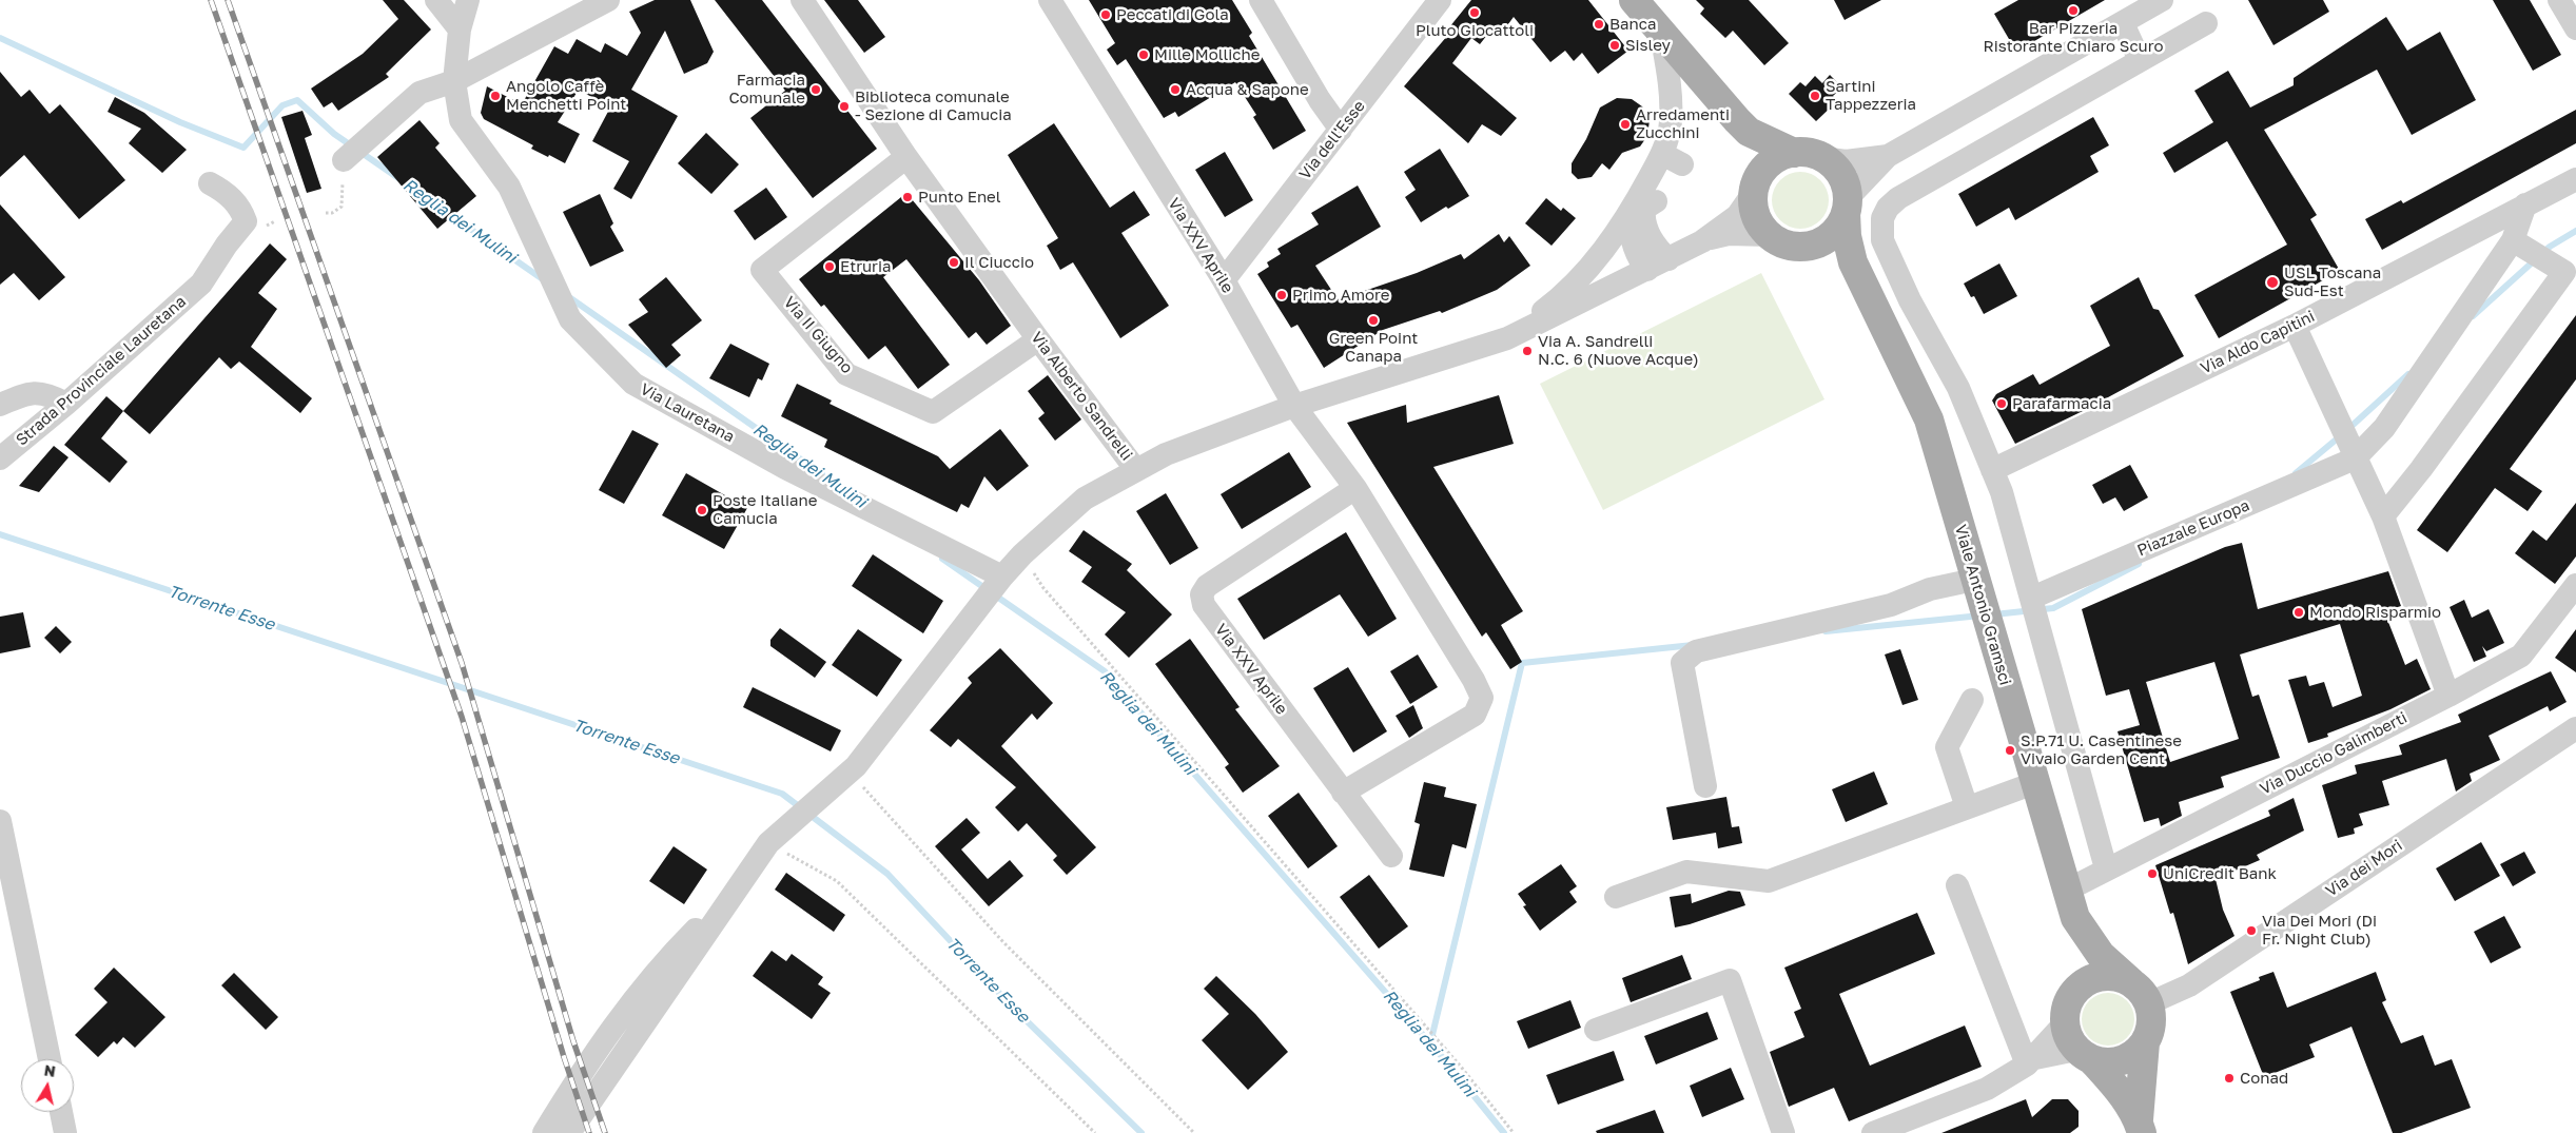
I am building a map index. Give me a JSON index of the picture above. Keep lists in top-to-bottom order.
{
  "streets": {
    "main road": ["Viale Antonio Gramsci"],
    "street": [
      "Via dell'Esse",
      "Via XXV Aprile",
      "Via II Giugno",
      "Via Aldo Capitini",
      "Strada Provinciale Lauretana",
      "Via Alberto Sandrelli",
      "Via Lauretana",
      "Piazzale Europa",
      "Via Duccio Galimberti",
      "Via dei Mori"
    ]
  },
  "crossings": [
    ["Via dell'Esse", "Via XXV Aprile"],
    ["Via XXV Aprile", "Via Alberto Sandrelli"],
    ["Via II Giugno", "Via Alberto Sandrelli"],
    ["Via Alberto Sandrelli", "Viale Antonio Gramsci"],
    ["Viale Antonio Gramsci", "Via Duccio Galimberti"],
    ["Viale Antonio Gramsci", "Via dei Mori"]
  ],
  "water": ["Reglia dei Mulini", "Torrente Esse"],
  "places": [
    "Bar Pizzeria Ristorante Chiaro Scuro",
    "Pluto Giocattoli",
    "Peccati di Gola",
    "Banca",
    "Sisley",
    "Mille Molliche",
    "Farmacia Comunale",
    "Acqua & Sapone",
    "Angolo Caffè Menchetti Point",
    "Sartini Tappezzeria",
    "Biblioteca comunale - Sezione di Camucia",
    "Arredamenti Zucchini",
    "Punto Enel",
    "Il Ciuccio",
    "Etruria",
    "USL Toscana Sud-Est",
    "Primo Amore",
    "Green Point Canapa",
    "Via A. Sandrelli N.C. 6 (Nuove Acque)",
    "Parafarmacia",
    "Poste Italiane Camucia",
    "Mondo Risparmio",
    "S.P.71 U. Casentinese Vivaio Garden Cent",
    "UniCredit Bank",
    "Via Dei Mori (Di Fr. Night Club)",
    "Conad"
  ],
  "north": "top"
}
